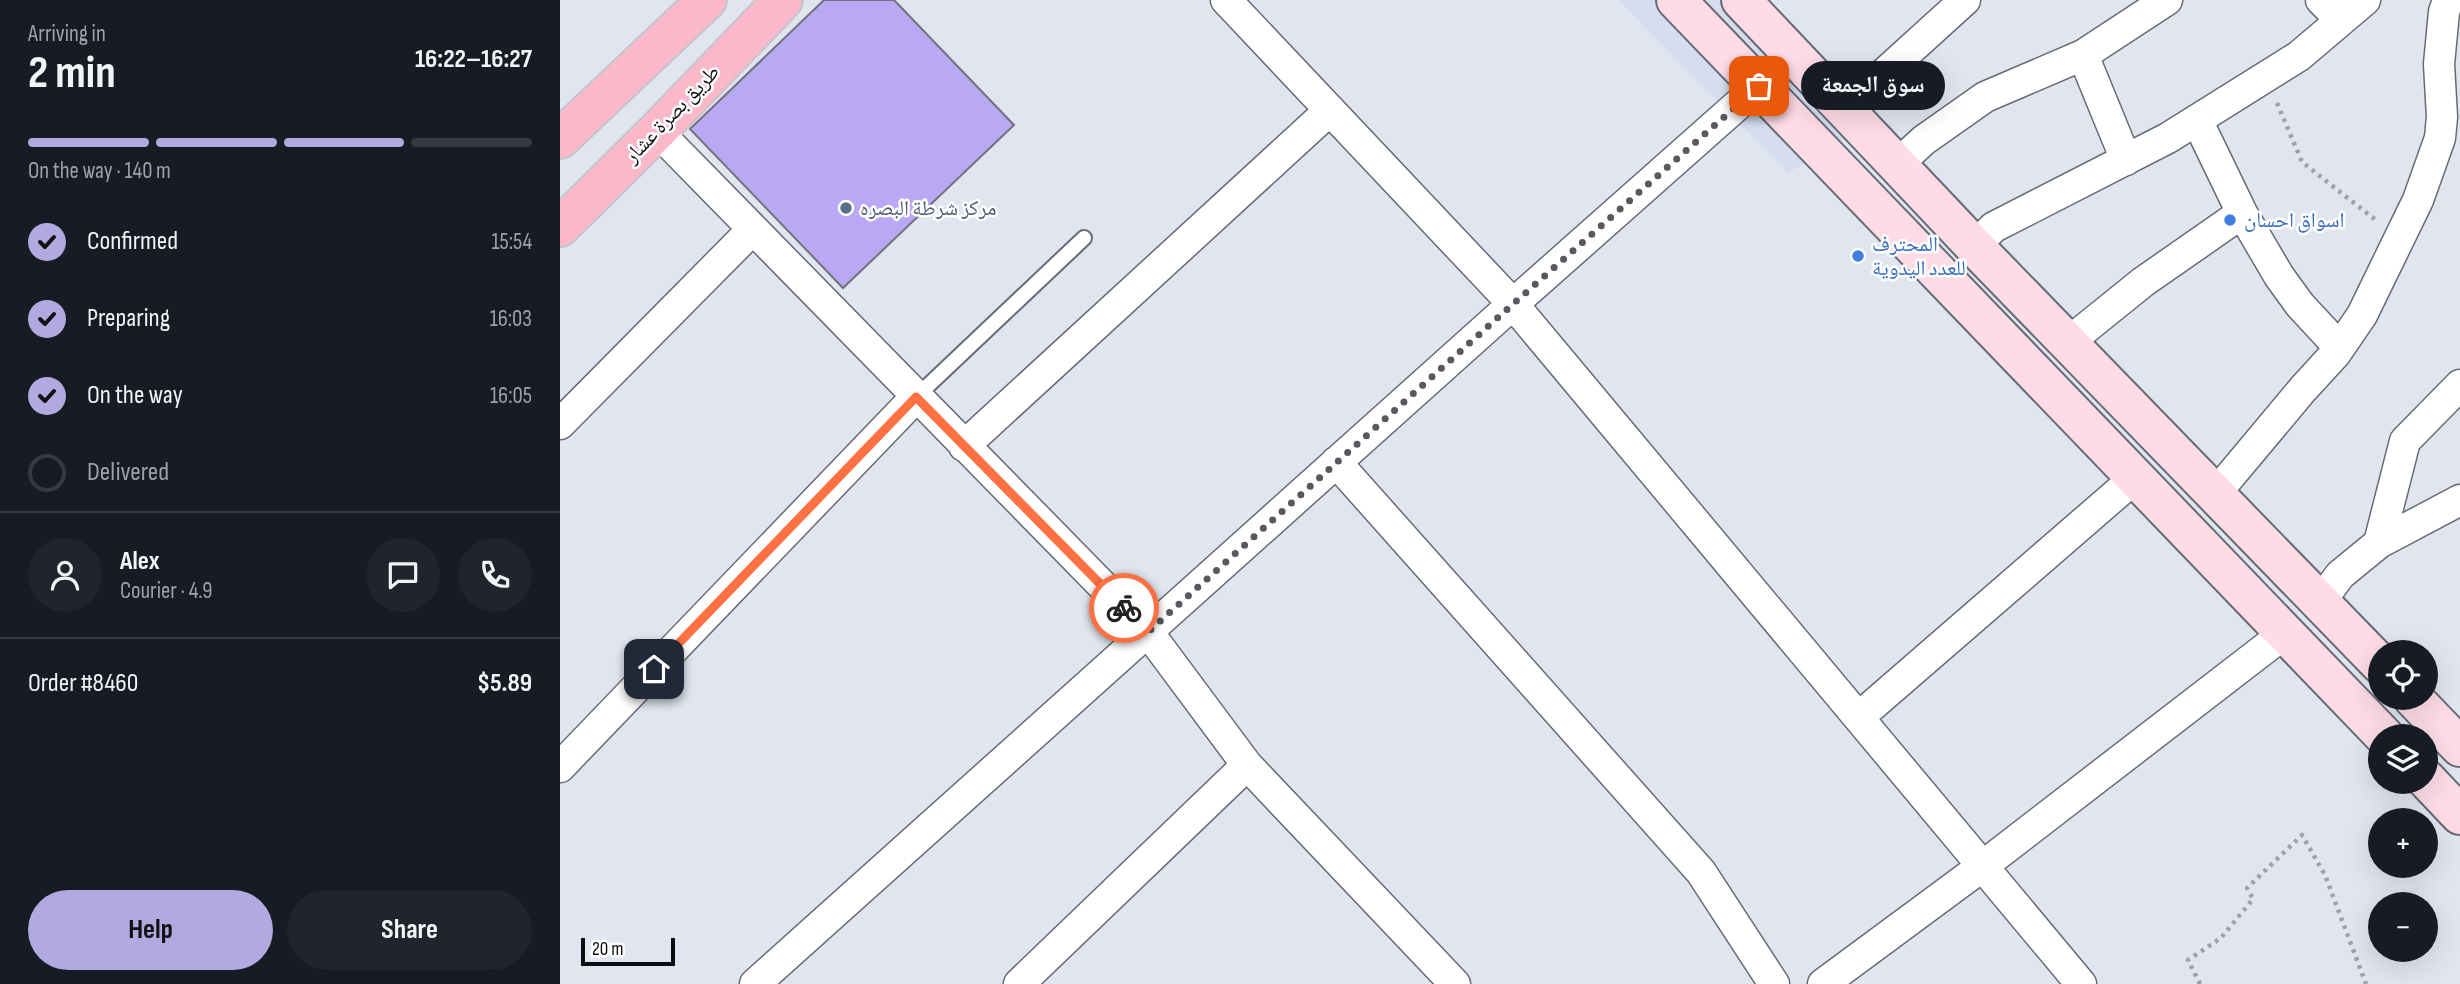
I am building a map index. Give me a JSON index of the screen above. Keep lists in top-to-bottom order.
{
  "streets": {
    "main road": ["طريق بصرة عشار"]
  },
  "places": [
    "سوق الجمعة",
    "مركز شرطة البصره",
    "اسواق احسان",
    "المحترف للعدد اليدوية"
  ],
  "scale_bar": "20 m",
  "page": {
    "heading": ["2 min", "Arriving in", "16:22–16:27"],
    "panel": [
      "Alex",
      "Courier · 4.9",
      "Order #8460",
      "$5.89"
    ],
    "bubble": "سوق الجمعة",
    "bar": "On the way · 140 m",
    "list": [
      ["Confirmed", "15:54"],
      ["Preparing", "16:03"],
      ["On the way", "16:05"],
      "Delivered"
    ],
    "map_buttons": ["+", "−"],
    "buttons": ["Help", "Share"],
    "scale": "20 m"
  }
}
